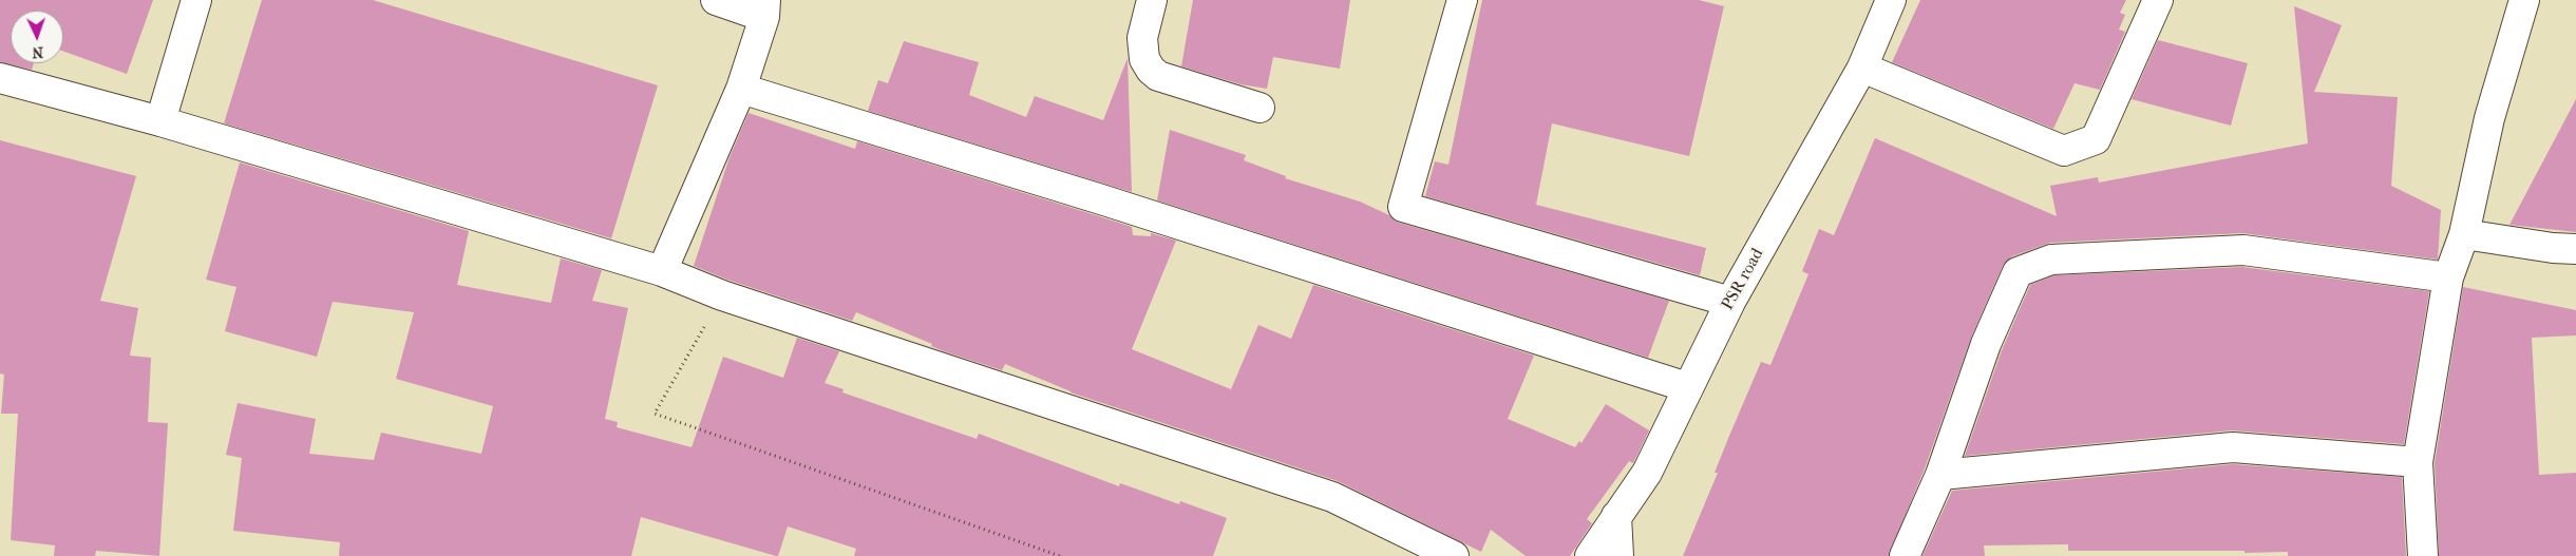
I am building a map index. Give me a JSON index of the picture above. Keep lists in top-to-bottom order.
{
  "streets": {
    "street": ["PSR road"]
  },
  "north": "bottom"
}
